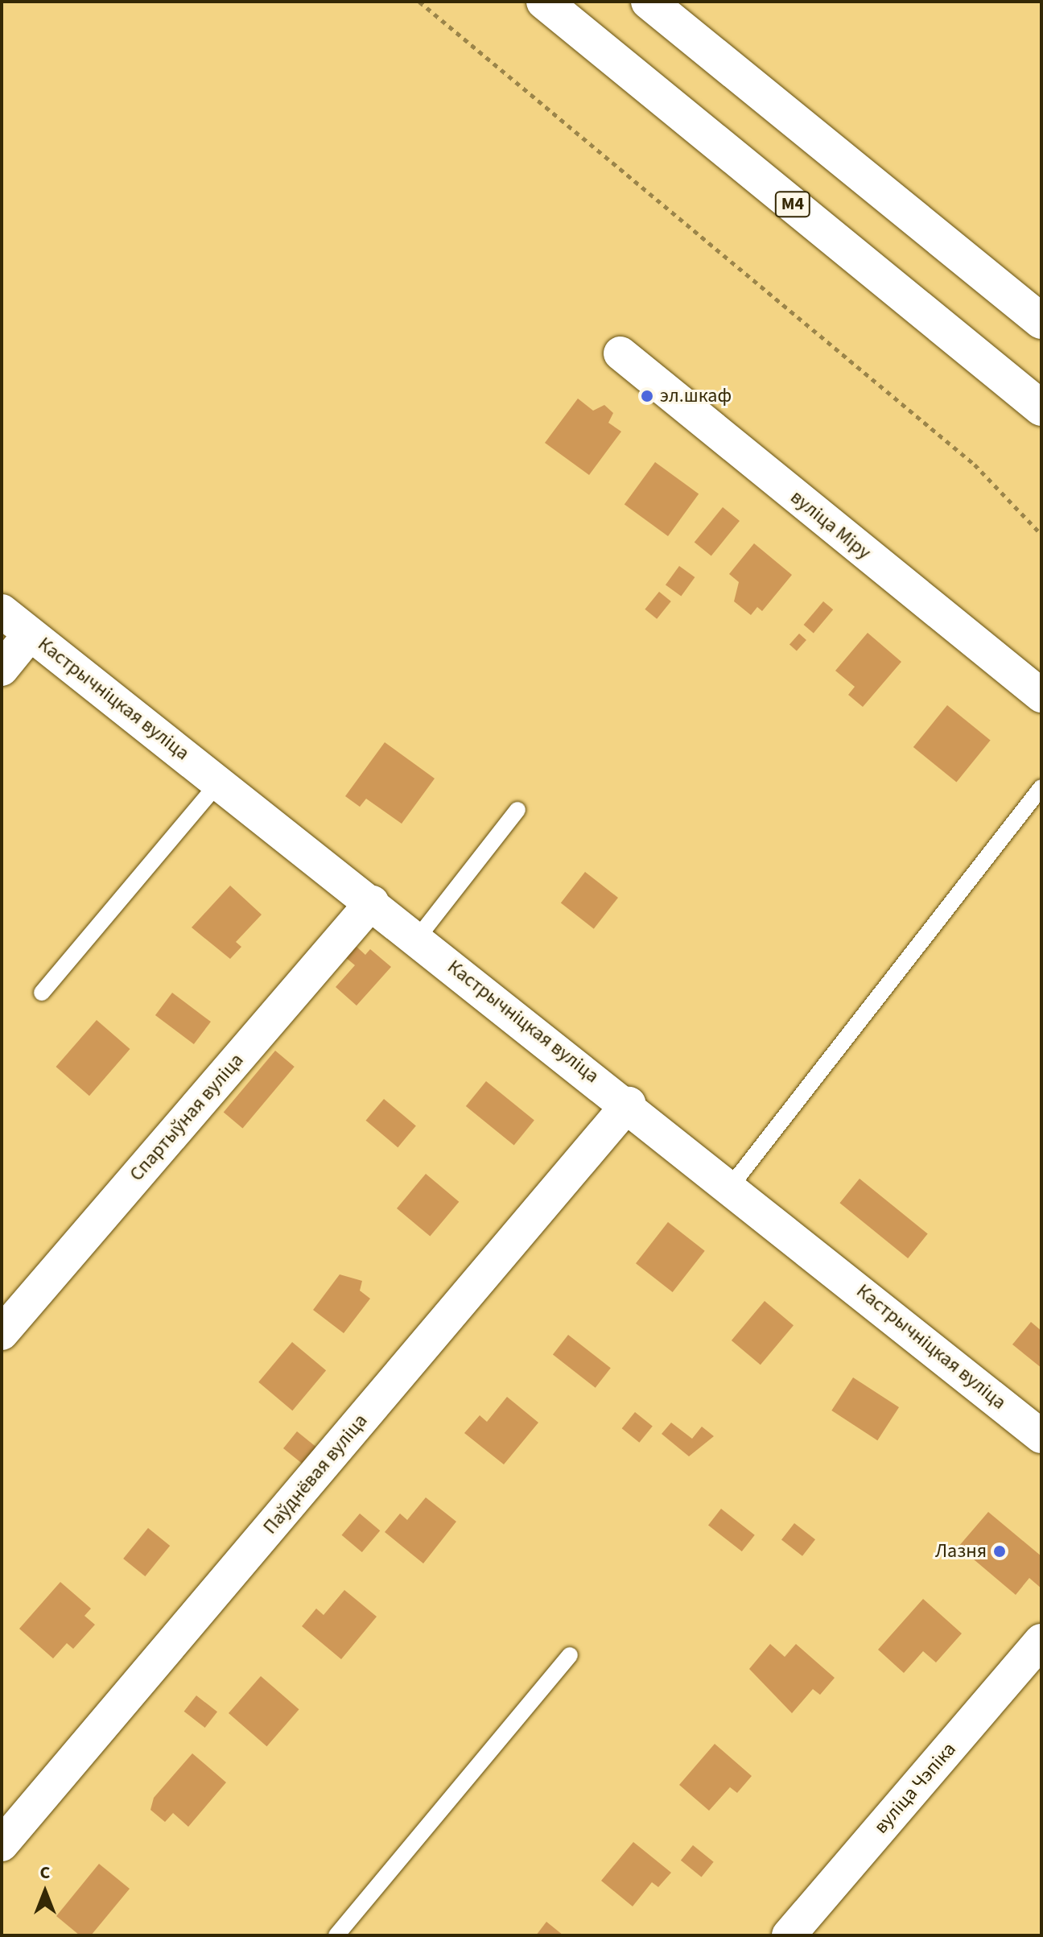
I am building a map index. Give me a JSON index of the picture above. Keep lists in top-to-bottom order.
{
  "streets": {
    "highway": ["М4"],
    "street": [
      "вуліца Міру",
      "Кастрычніцкая вуліца",
      "Спартыўная вуліца",
      "Паўднёвая вуліца",
      "вуліца Чэпіка"
    ]
  },
  "crossings": [
    ["Кастрычніцкая вуліца", "Спартыўная вуліца"],
    ["Кастрычніцкая вуліца", "Паўднёвая вуліца"]
  ],
  "places": ["эл.шкаф", "Лазня"],
  "north": "top"
}
